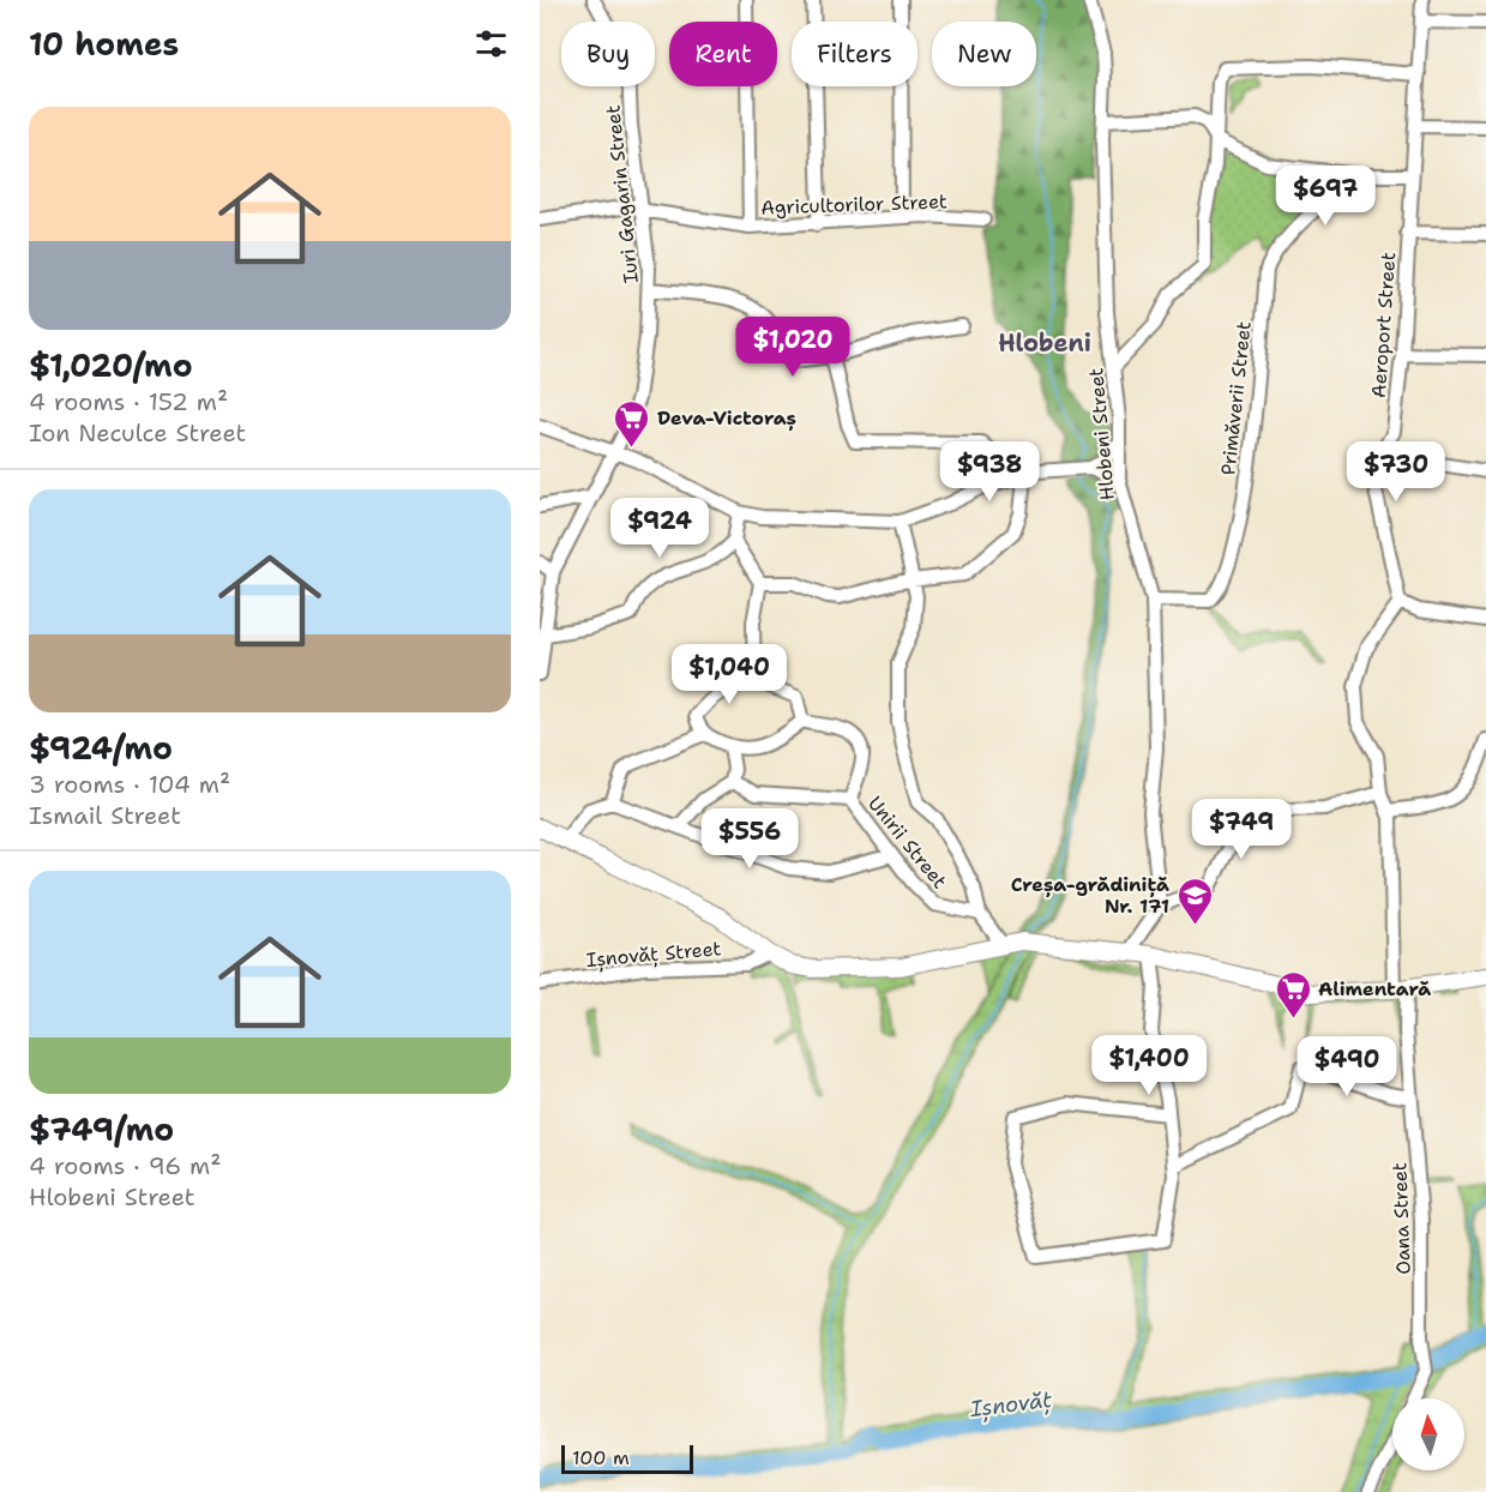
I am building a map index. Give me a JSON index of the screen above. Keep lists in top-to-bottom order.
{
  "streets": {
    "street": [
      "Iuri Gagarin Street",
      "Agricultorilor Street",
      "Aeroport Street",
      "Primăverii Street",
      "Hlobeni Street",
      "Unirii Street",
      "Ișnovăț Street",
      "Oana Street"
    ]
  },
  "crossings": [
    ["Iuri Gagarin Street", "Agricultorilor Street"],
    ["Primăverii Street", "Hlobeni Street"]
  ],
  "districts": ["Hlobeni"],
  "water": ["Ișnovăț"],
  "places": {
    "supermarket": ["Deva-Victoraș", "Alimentară"],
    "school or university": ["Creșa-grădiniță Nr. 171"]
  },
  "scale_bar": "100 m",
  "north": "top",
  "page": {
    "heading": "10 homes",
    "chip": [
      "Buy",
      "Rent",
      "Filters",
      "New"
    ],
    "list": [
      {
        "name": "$1,020/mo",
        "note": "4 rooms · 152 m² · Ion Neculce Street"
      },
      {
        "name": "$924/mo",
        "note": "3 rooms · 104 m² · Ismail Street"
      },
      {
        "name": "$749/mo",
        "note": "4 rooms · 96 m² · Hlobeni Street"
      }
    ],
    "price": [
      "$697",
      "$1,020",
      "$938",
      "$730",
      "$924",
      "$1,040",
      "$749",
      "$556",
      "$1,400",
      "$490"
    ],
    "scale": "100 m"
  }
}
